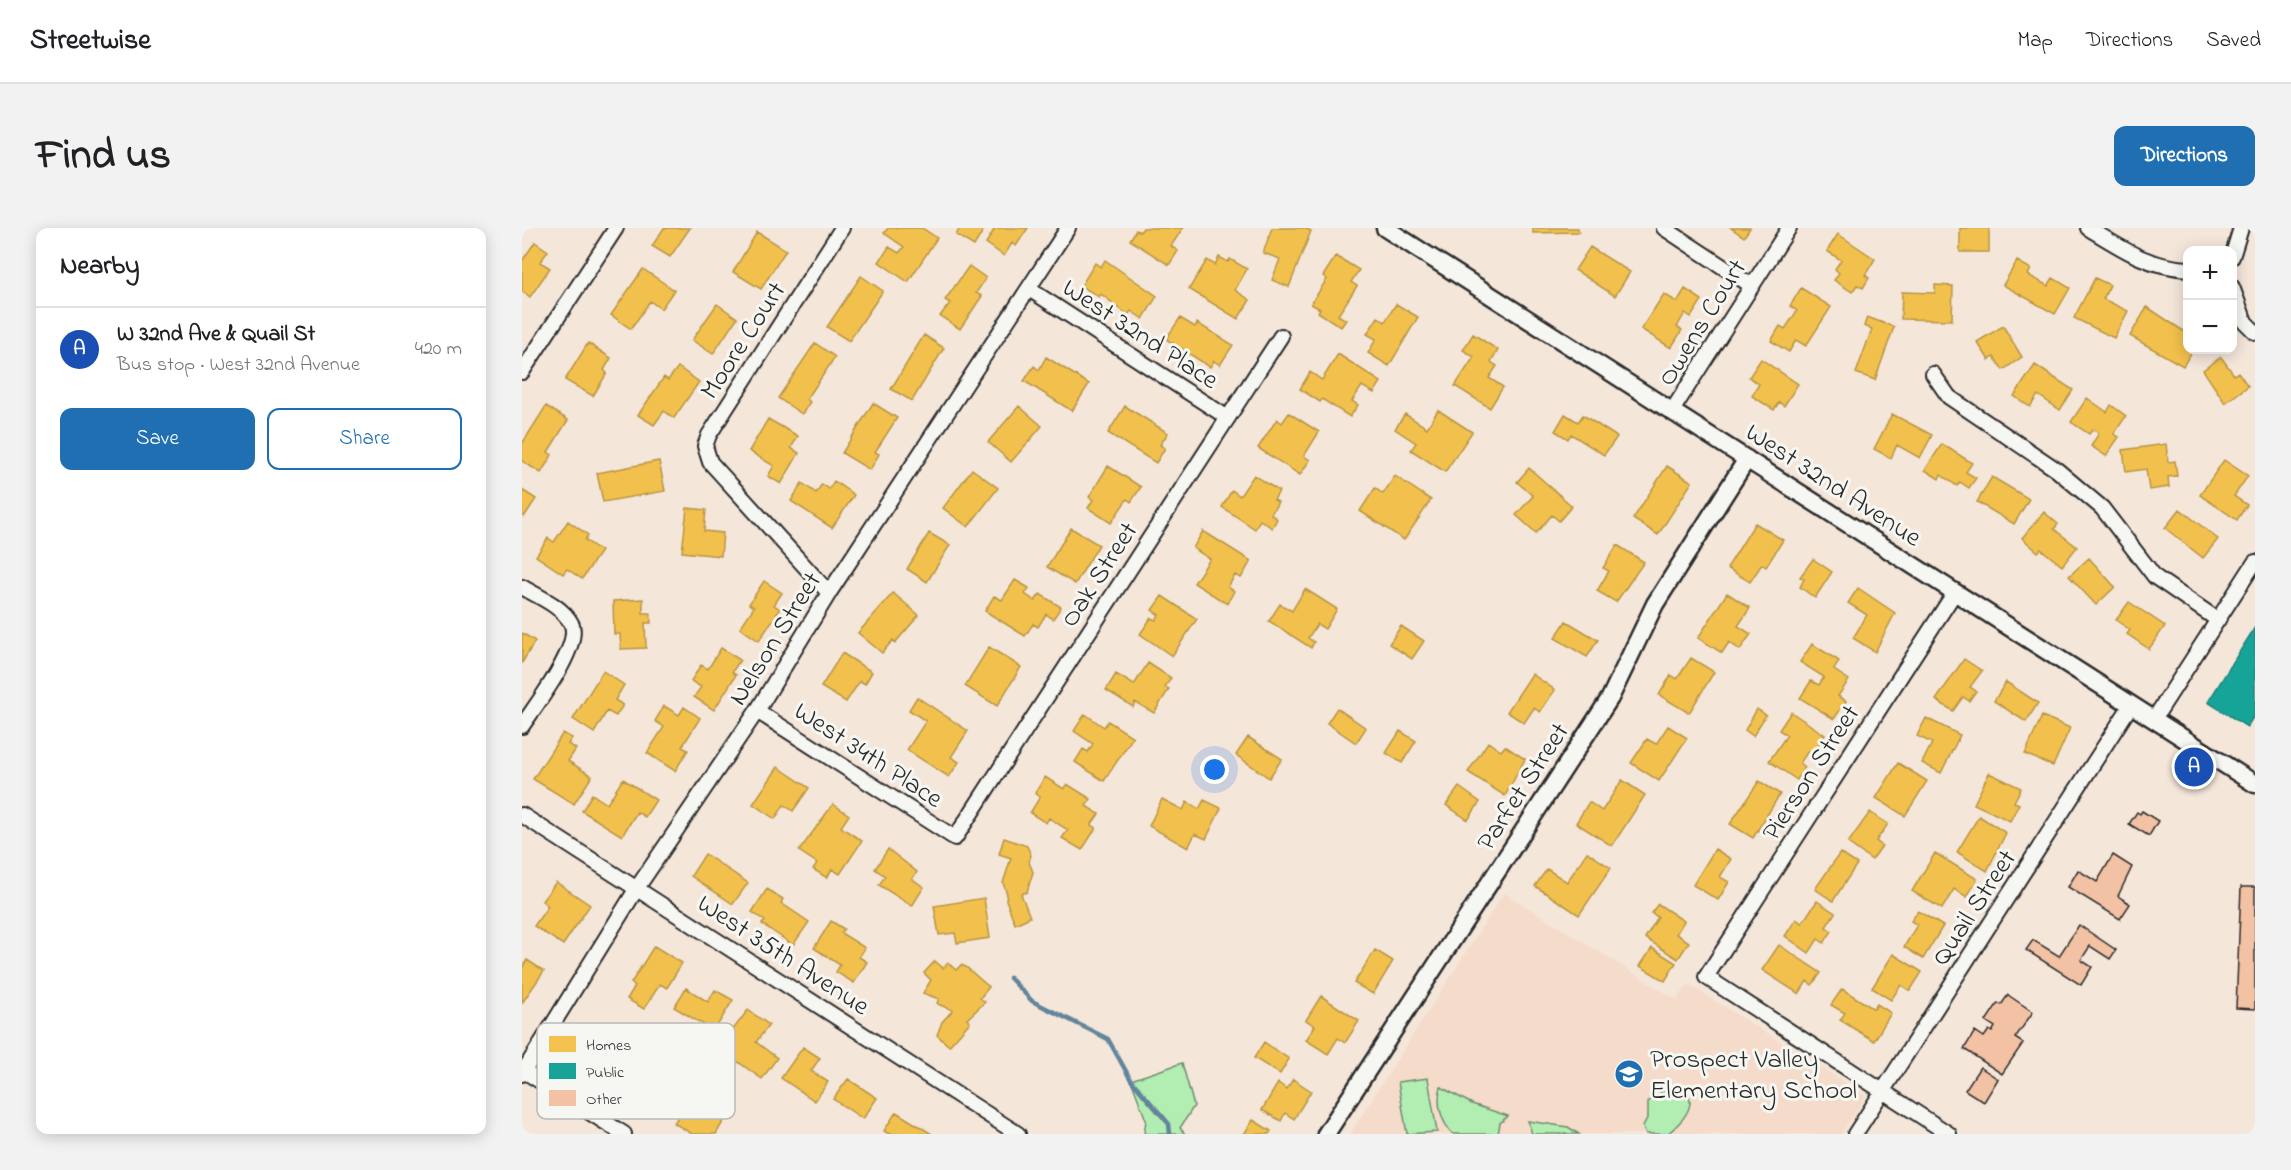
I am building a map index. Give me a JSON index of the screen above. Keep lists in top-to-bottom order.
{
  "streets": {
    "street": [
      "Owens Court",
      "West 32nd Place",
      "Moore Court",
      "West 32nd Avenue",
      "Oak Street",
      "Nelson Street",
      "West 34th Place",
      "Pierson Street",
      "Parfet Street",
      "Quail Street",
      "West 35th Avenue"
    ]
  },
  "crossings": [
    ["Owens Court", "West 32nd Avenue"],
    ["West 32nd Place", "Oak Street"],
    ["West 32nd Place", "Nelson Street"],
    ["Moore Court", "Nelson Street"],
    ["West 32nd Avenue", "Pierson Street"],
    ["West 32nd Avenue", "Parfet Street"],
    ["West 32nd Avenue", "Quail Street"],
    ["Oak Street", "West 34th Place"],
    ["Nelson Street", "West 34th Place"],
    ["Nelson Street", "West 35th Avenue"],
    ["Pierson Street", "Quail Street"]
  ],
  "places": {
    "school or university": ["Prospect Valley Elementary School"]
  },
  "legend": ["Homes", "Public", "Other"],
  "page": {
    "header": "Streetwise",
    "nav": ["Map", "Directions", "Saved"],
    "title": "Find us",
    "buttons": [
      "Directions",
      ["Save", "Share"]
    ],
    "heading": "Nearby",
    "map_buttons": ["+", "−"],
    "list": [
      {
        "mark": "A",
        "name": "W 32nd Ave & Quail St",
        "note": "Bus stop · West 32nd Avenue",
        "value": "420 m"
      }
    ],
    "pins": "A"
  }
}
